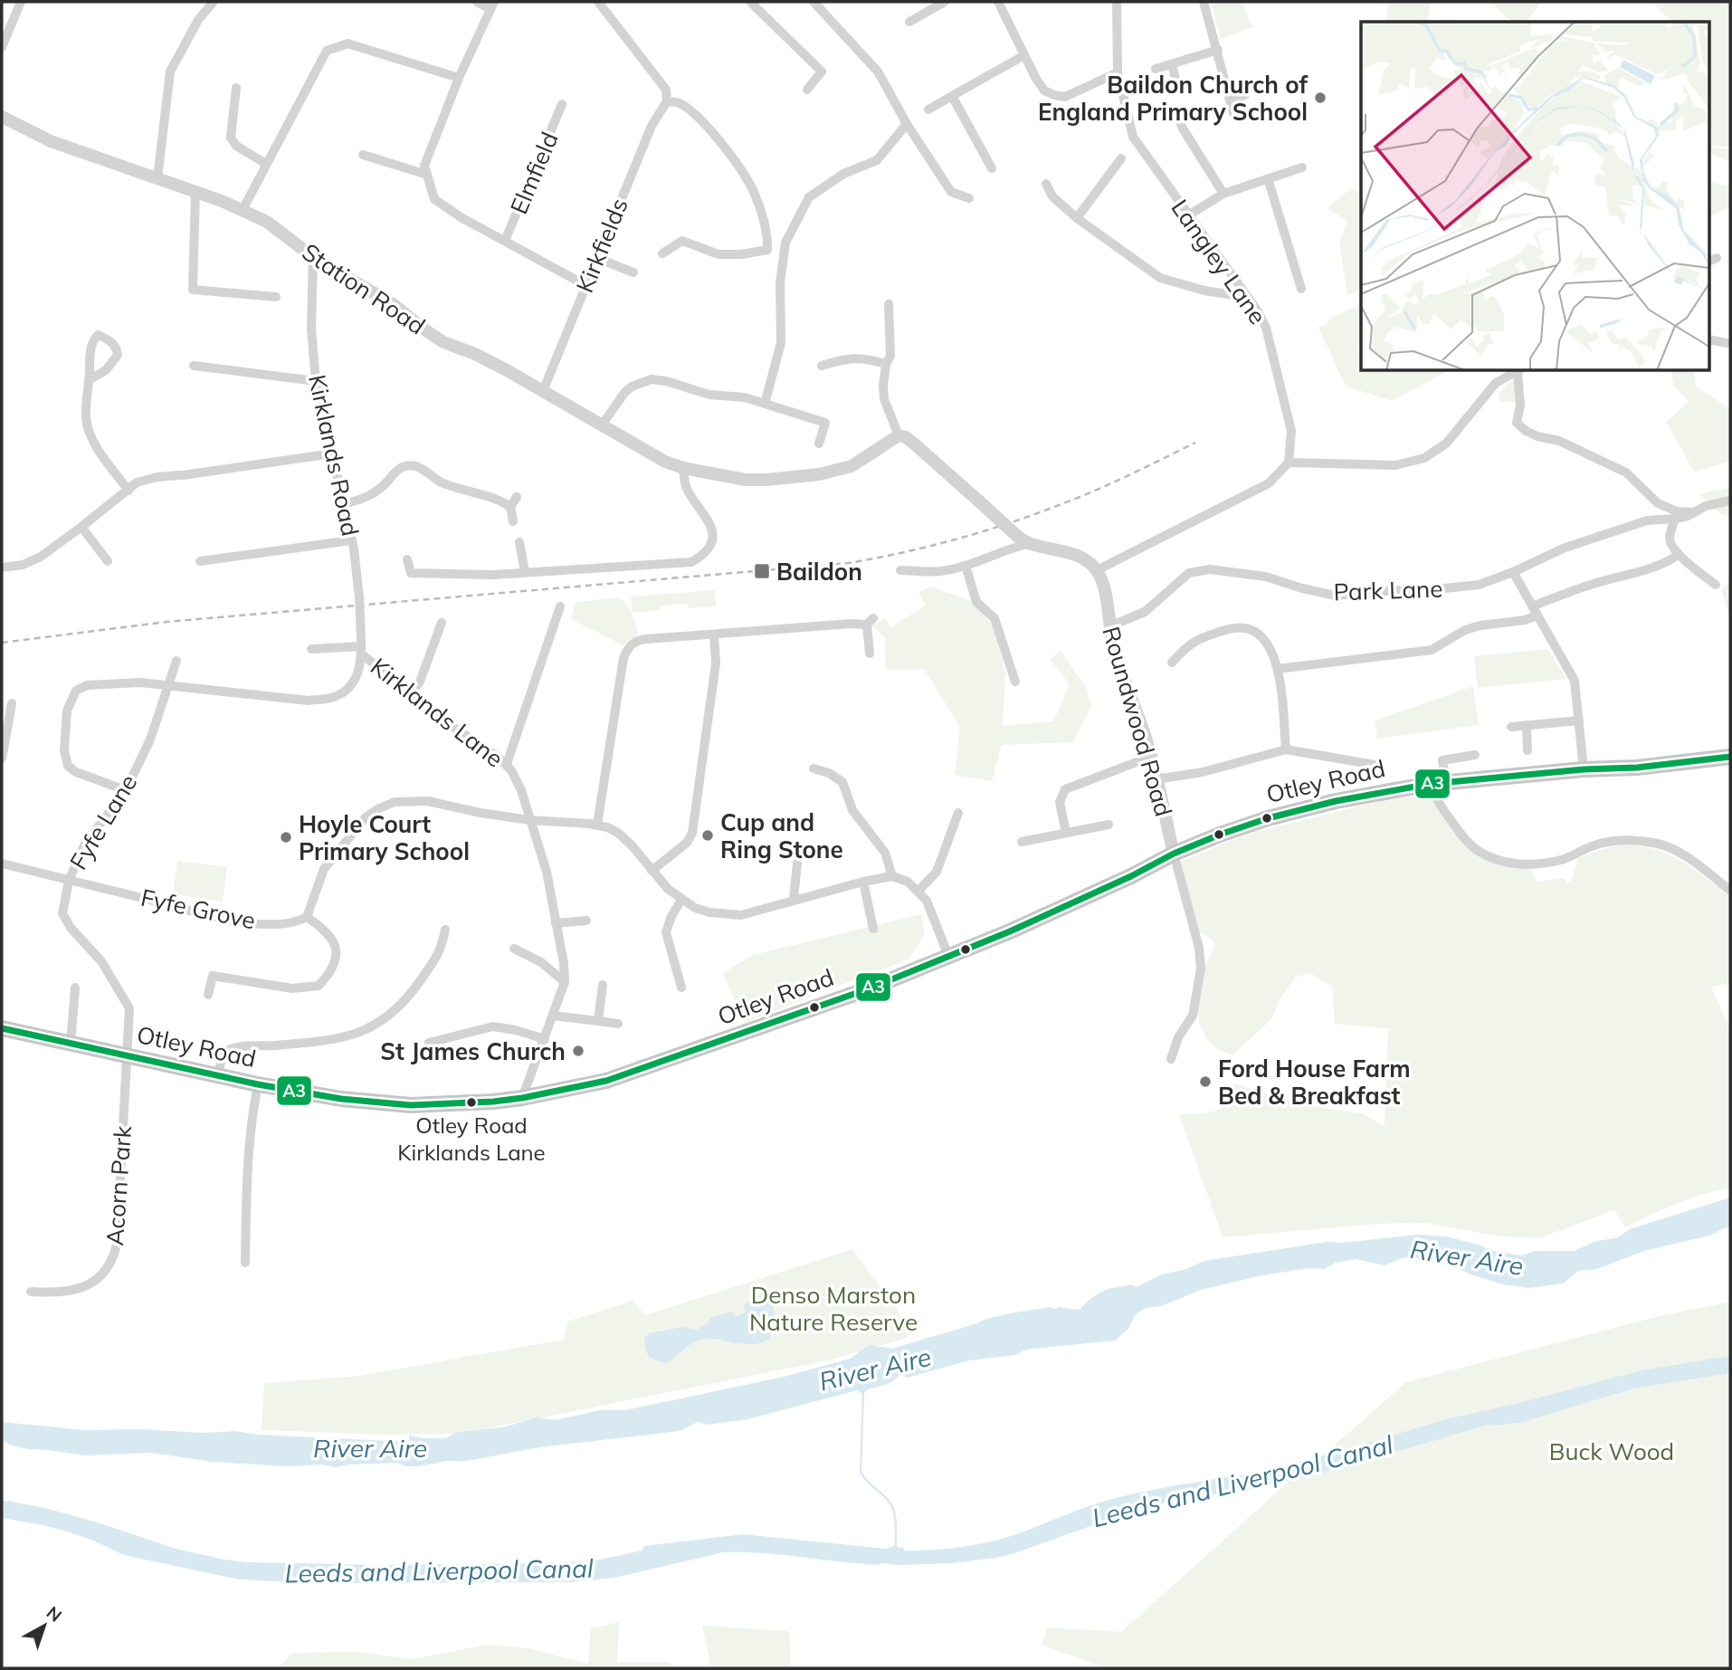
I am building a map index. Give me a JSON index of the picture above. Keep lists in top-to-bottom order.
{
  "streets": {
    "main road": ["Otley Road"],
    "street": [
      "Elmfield",
      "Kirkfields",
      "Langley Lane",
      "Station Road",
      "Kirklands Road",
      "Park Lane",
      "Kirklands Lane",
      "Roundwood Road",
      "Fyfe Lane",
      "Fyfe Grove",
      "Acorn Park"
    ]
  },
  "crossings": [
    ["Kirkfields", "Station Road"],
    ["Station Road", "Kirklands Road"],
    ["Kirklands Road", "Kirklands Lane"],
    ["Park Lane", "Roundwood Road"],
    ["Kirklands Lane", "Otley Road"],
    ["Roundwood Road", "Otley Road"],
    ["Otley Road", "Fyfe Lane"],
    ["Otley Road", "Acorn Park"],
    ["Fyfe Lane", "Fyfe Grove"],
    ["Fyfe Lane", "Acorn Park"]
  ],
  "water": ["River Aire", "Leeds and Liverpool Canal"],
  "parks": ["Denso Marston Nature Reserve", "Buck Wood"],
  "places": {
    "other": [
      "Baildon Church of England Primary School",
      "Cup and Ring Stone",
      "Hoyle Court Primary School",
      "St James Church",
      "Ford House Farm Bed & Breakfast",
      "Otley Road Kirklands Lane"
    ],
    "transit": ["Baildon"]
  },
  "lines": ["transit line A3"],
  "north": "top right"
}
